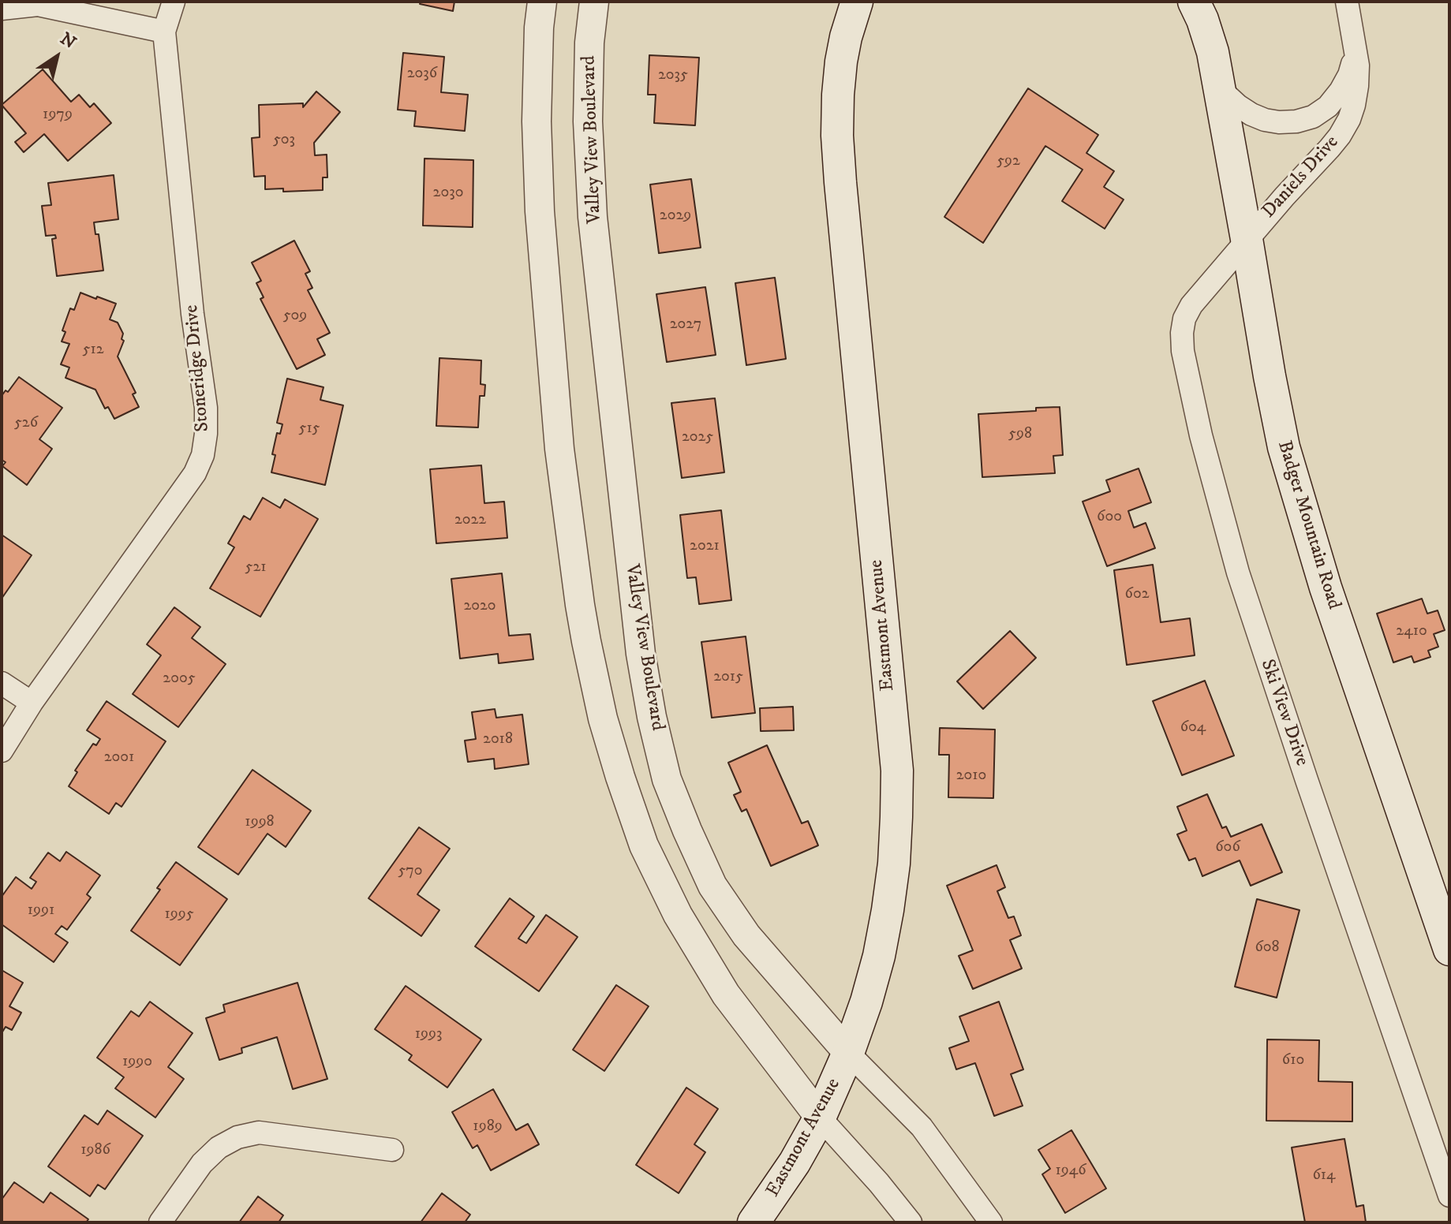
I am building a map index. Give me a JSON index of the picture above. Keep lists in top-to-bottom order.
{
  "streets": {
    "main road": ["Badger Mountain Road", "Eastmont Avenue"],
    "street": [
      "Valley View Boulevard",
      "Daniels Drive",
      "Stoneridge Drive",
      "Ski View Drive"
    ]
  },
  "crossings": [
    ["Valley View Boulevard", "Eastmont Avenue"],
    ["Daniels Drive", "Badger Mountain Road"],
    ["Daniels Drive", "Ski View Drive"],
    ["Badger Mountain Road", "Ski View Drive"]
  ],
  "house_numbers": [
    "2036",
    "2035",
    "1979",
    "503",
    "592",
    "2030",
    "2029",
    "509",
    "2027",
    "512",
    "526",
    "515",
    "598",
    "2025",
    "600",
    "2022",
    "2021",
    "521",
    "602",
    "2020",
    "2410",
    "2015",
    "2005",
    "604",
    "2018",
    "2001",
    "2010",
    "1998",
    "606",
    "570",
    "1991",
    "1995",
    "608",
    "1993",
    "610",
    "1990",
    "1989",
    "1986",
    "1946",
    "614"
  ],
  "north": "top right"
}
